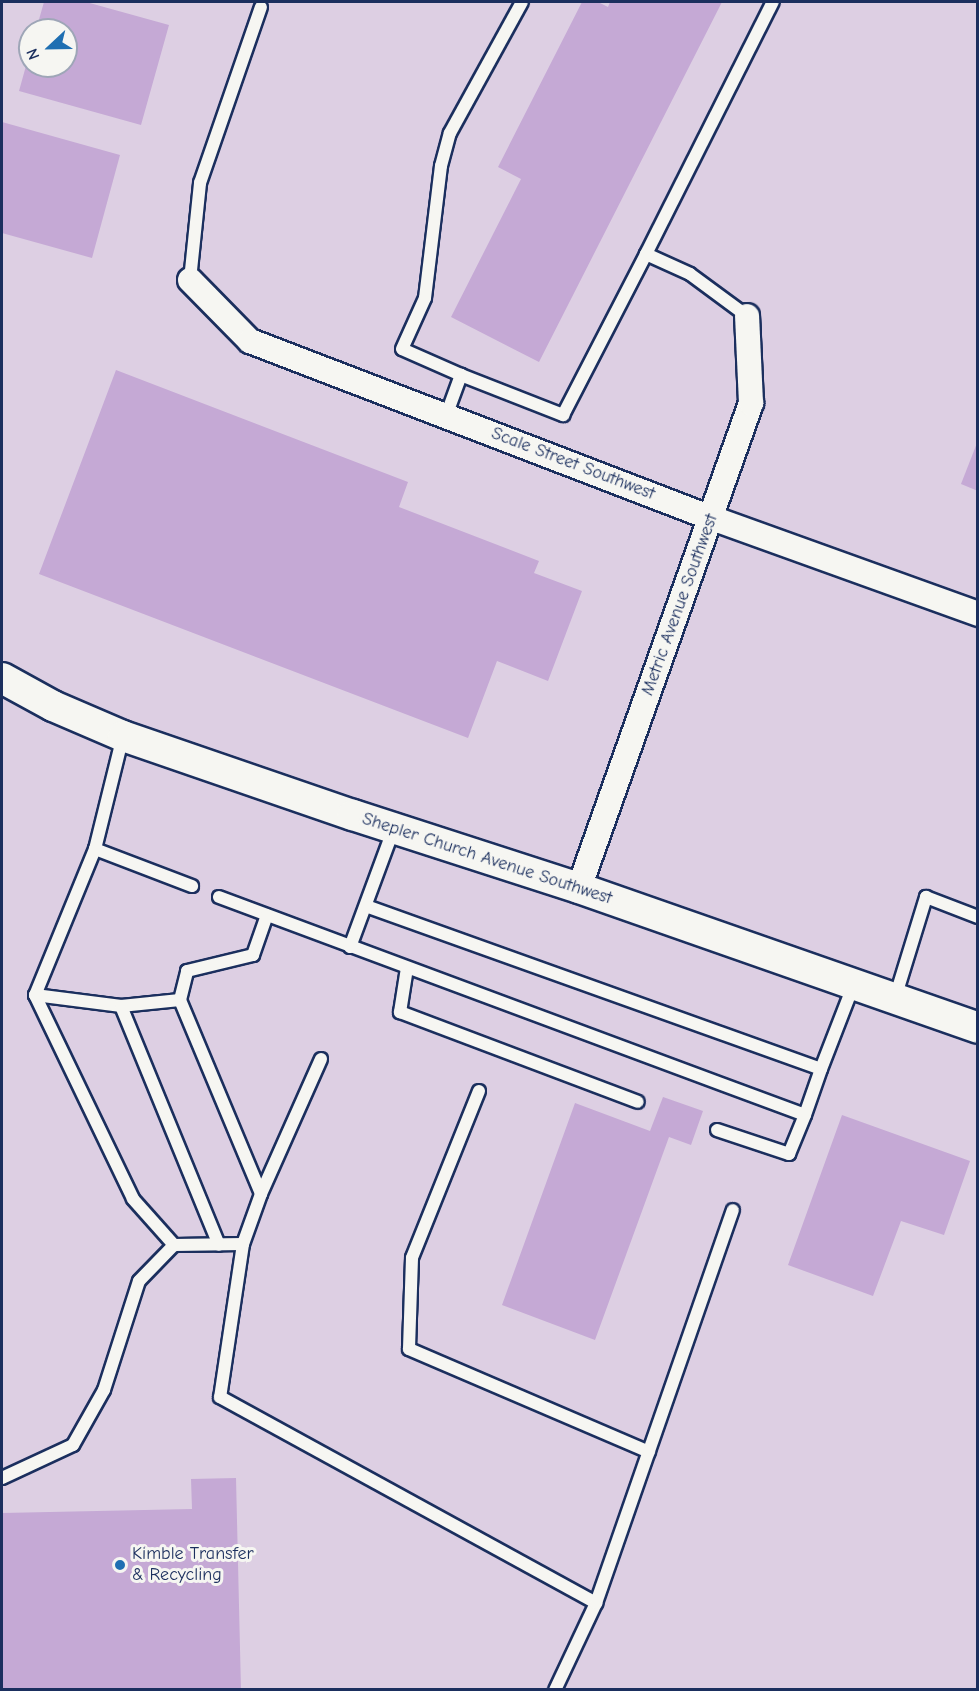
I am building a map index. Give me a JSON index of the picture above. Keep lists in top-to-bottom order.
{
  "streets": {
    "street": ["Scale Street Southwest", "Metric Avenue Southwest", "Shepler Church Avenue Southwest"]
  },
  "crossings": [
    ["Scale Street Southwest", "Metric Avenue Southwest"],
    ["Metric Avenue Southwest", "Shepler Church Avenue Southwest"]
  ],
  "places": ["Kimble Transfer & Recycling"],
  "north": "left"
}
